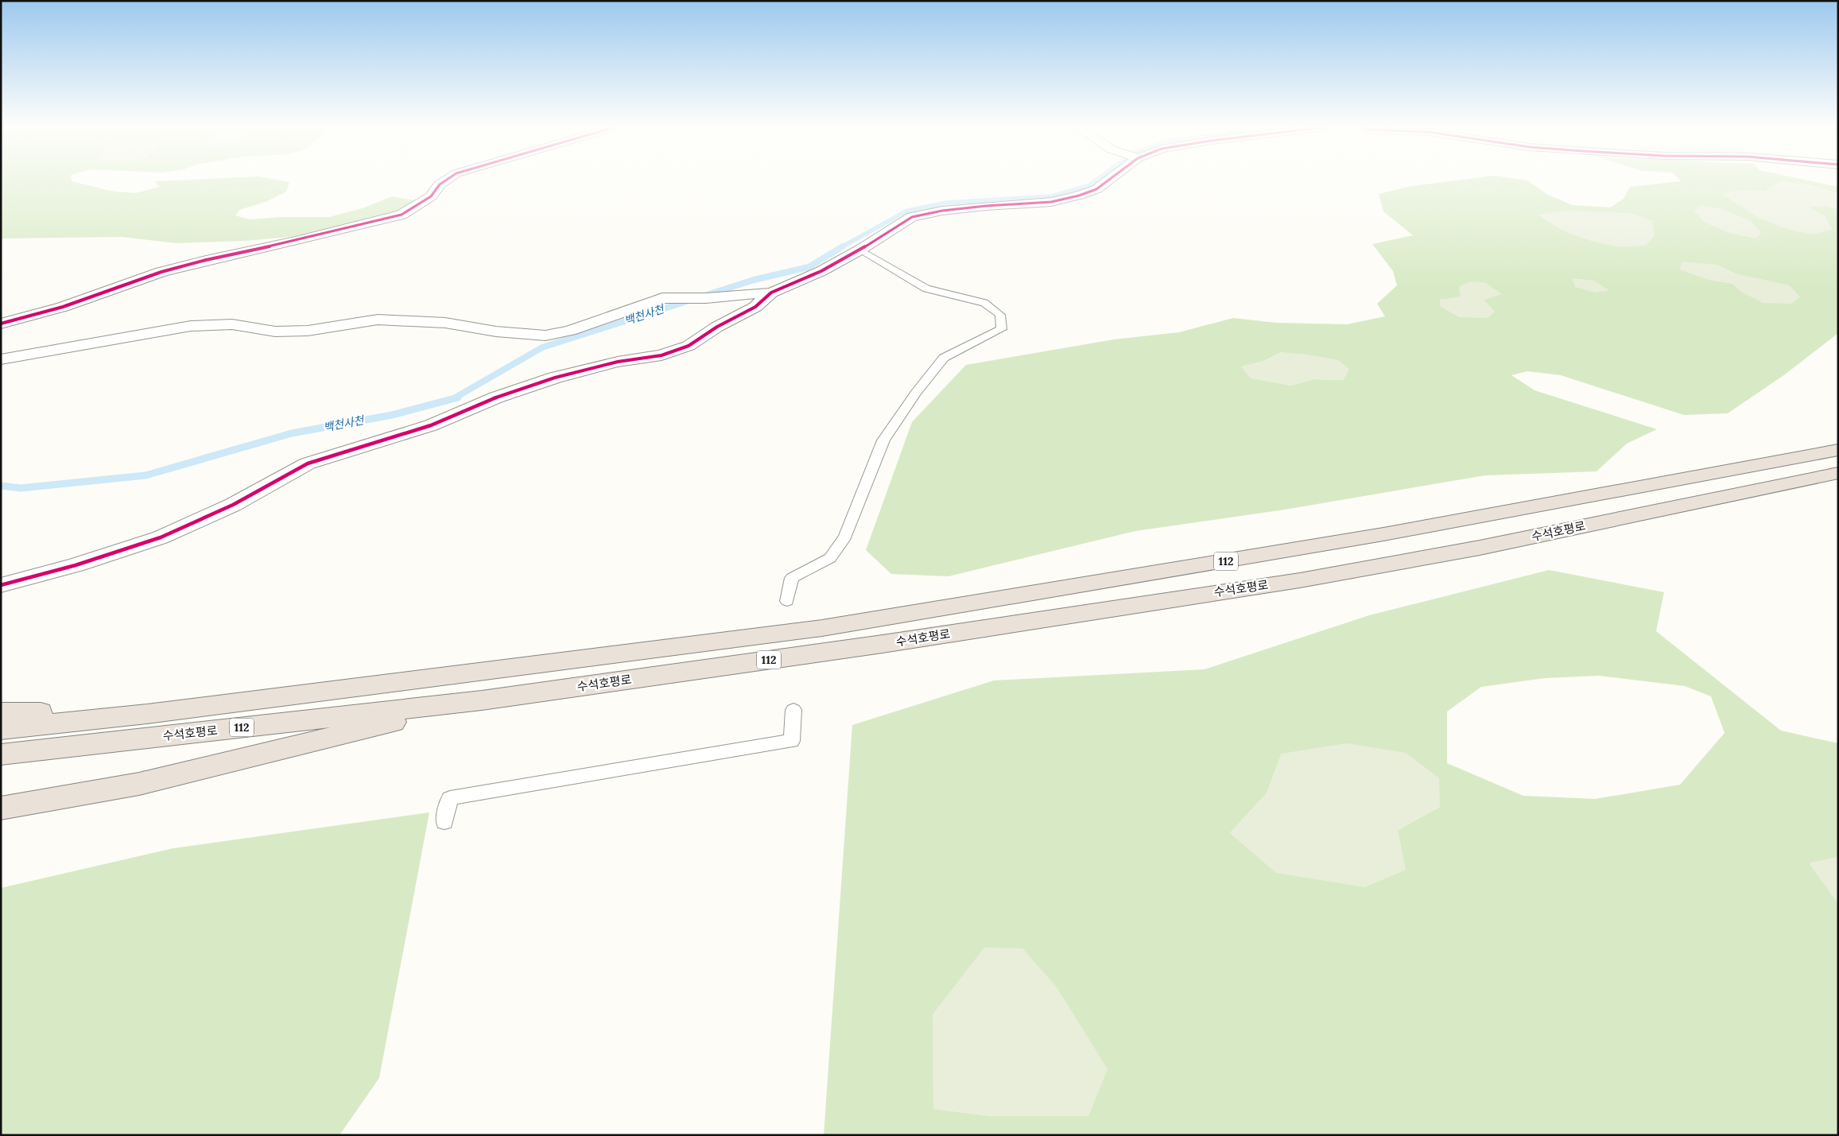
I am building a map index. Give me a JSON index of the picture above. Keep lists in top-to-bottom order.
{
  "streets": {
    "highway": ["수석호평로", "112"]
  },
  "water": ["백천사천"]
}
